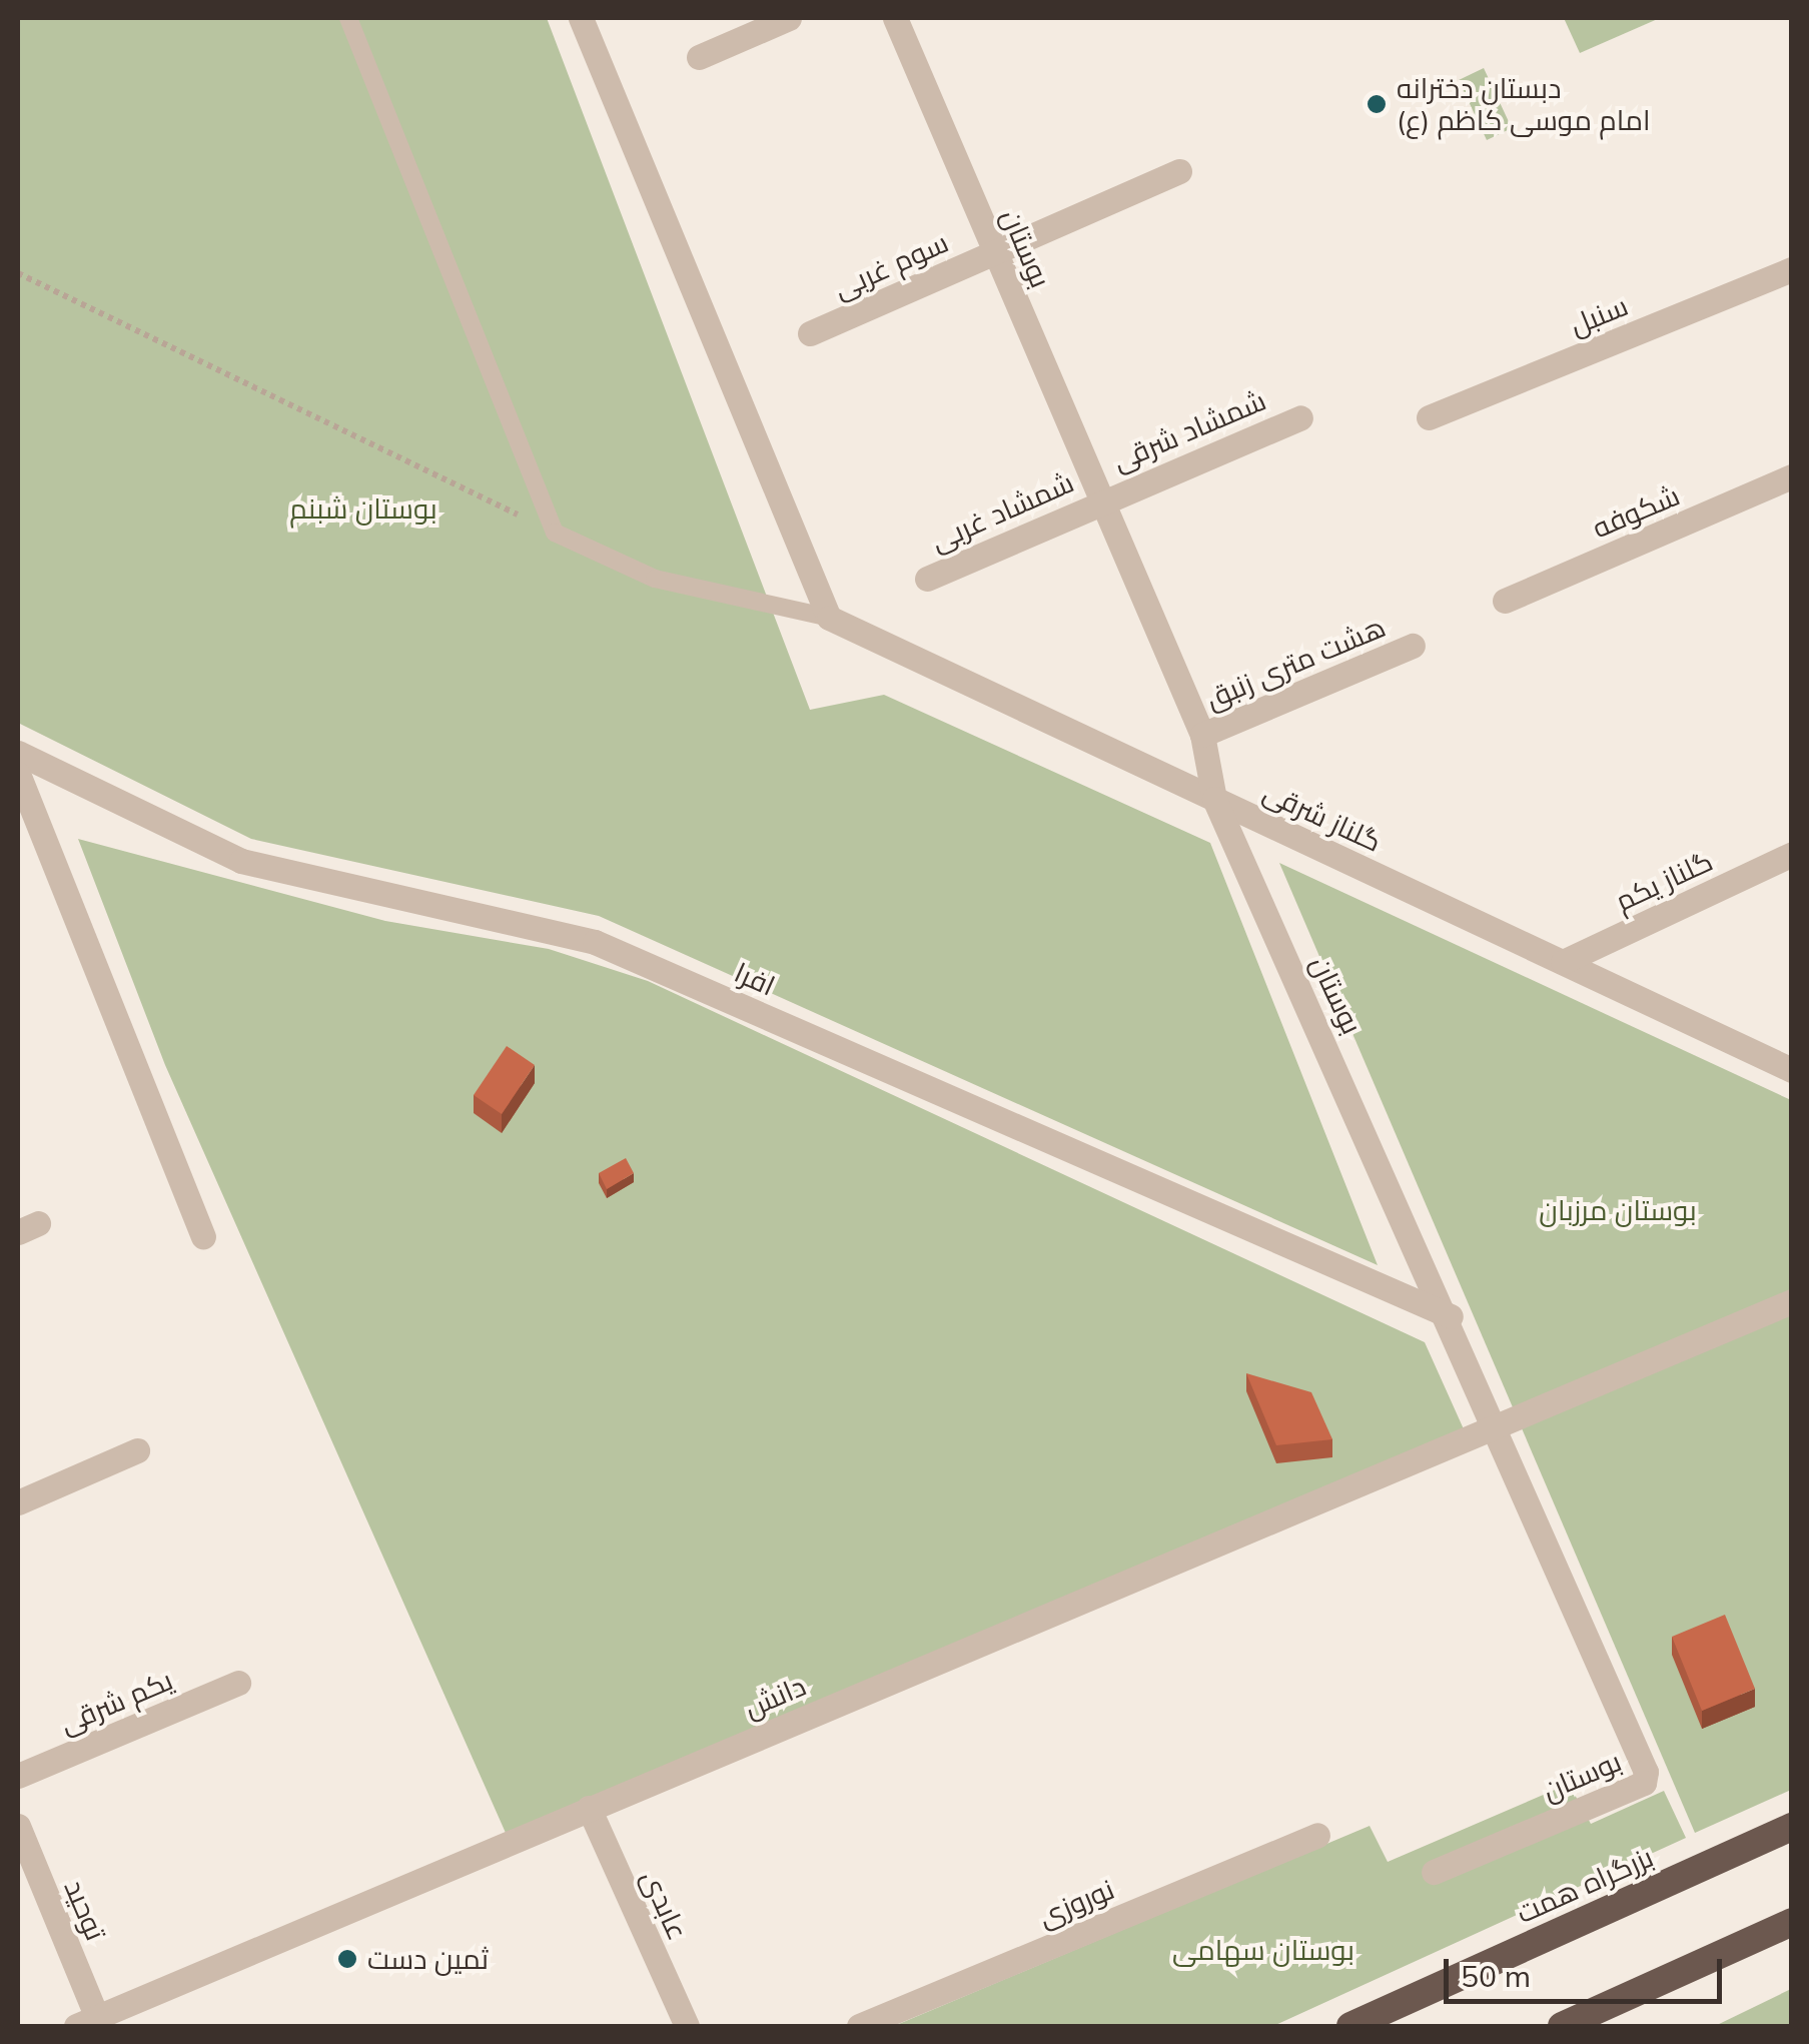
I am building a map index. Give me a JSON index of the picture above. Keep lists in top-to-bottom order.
{
  "streets": {
    "highway": ["بزرگراه همت"],
    "street": [
      "بوستان",
      "سوم غربی",
      "سنبل",
      "شمشاد شرقی",
      "شمشاد غربی",
      "شکوفه",
      "هشت متری زنبق",
      "گلناز شرقی",
      "گلناز یکم",
      "افرا",
      "دانش",
      "یکم شرقی",
      "نوروزی",
      "عابدی",
      "توحید"
    ]
  },
  "crossings": [
    ["بوستان", "سوم غربی"],
    ["بوستان", "شمشاد شرقی"],
    ["بوستان", "شمشاد غربی"],
    ["بوستان", "هشت متری زنبق"],
    ["بوستان", "گلناز شرقی"],
    ["بوستان", "افرا"],
    ["بوستان", "دانش"],
    ["شمشاد شرقی", "شمشاد غربی"],
    ["گلناز شرقی", "گلناز یکم"],
    ["دانش", "عابدی"],
    ["دانش", "توحید"]
  ],
  "parks": ["بوستان شبنم", "بوستان مرزبان", "بوستان سهامی"],
  "places": ["دبستان دخترانه امام موسی کاظم (ع)", "ثمین دست"],
  "scale_bar": "50 m"
}
